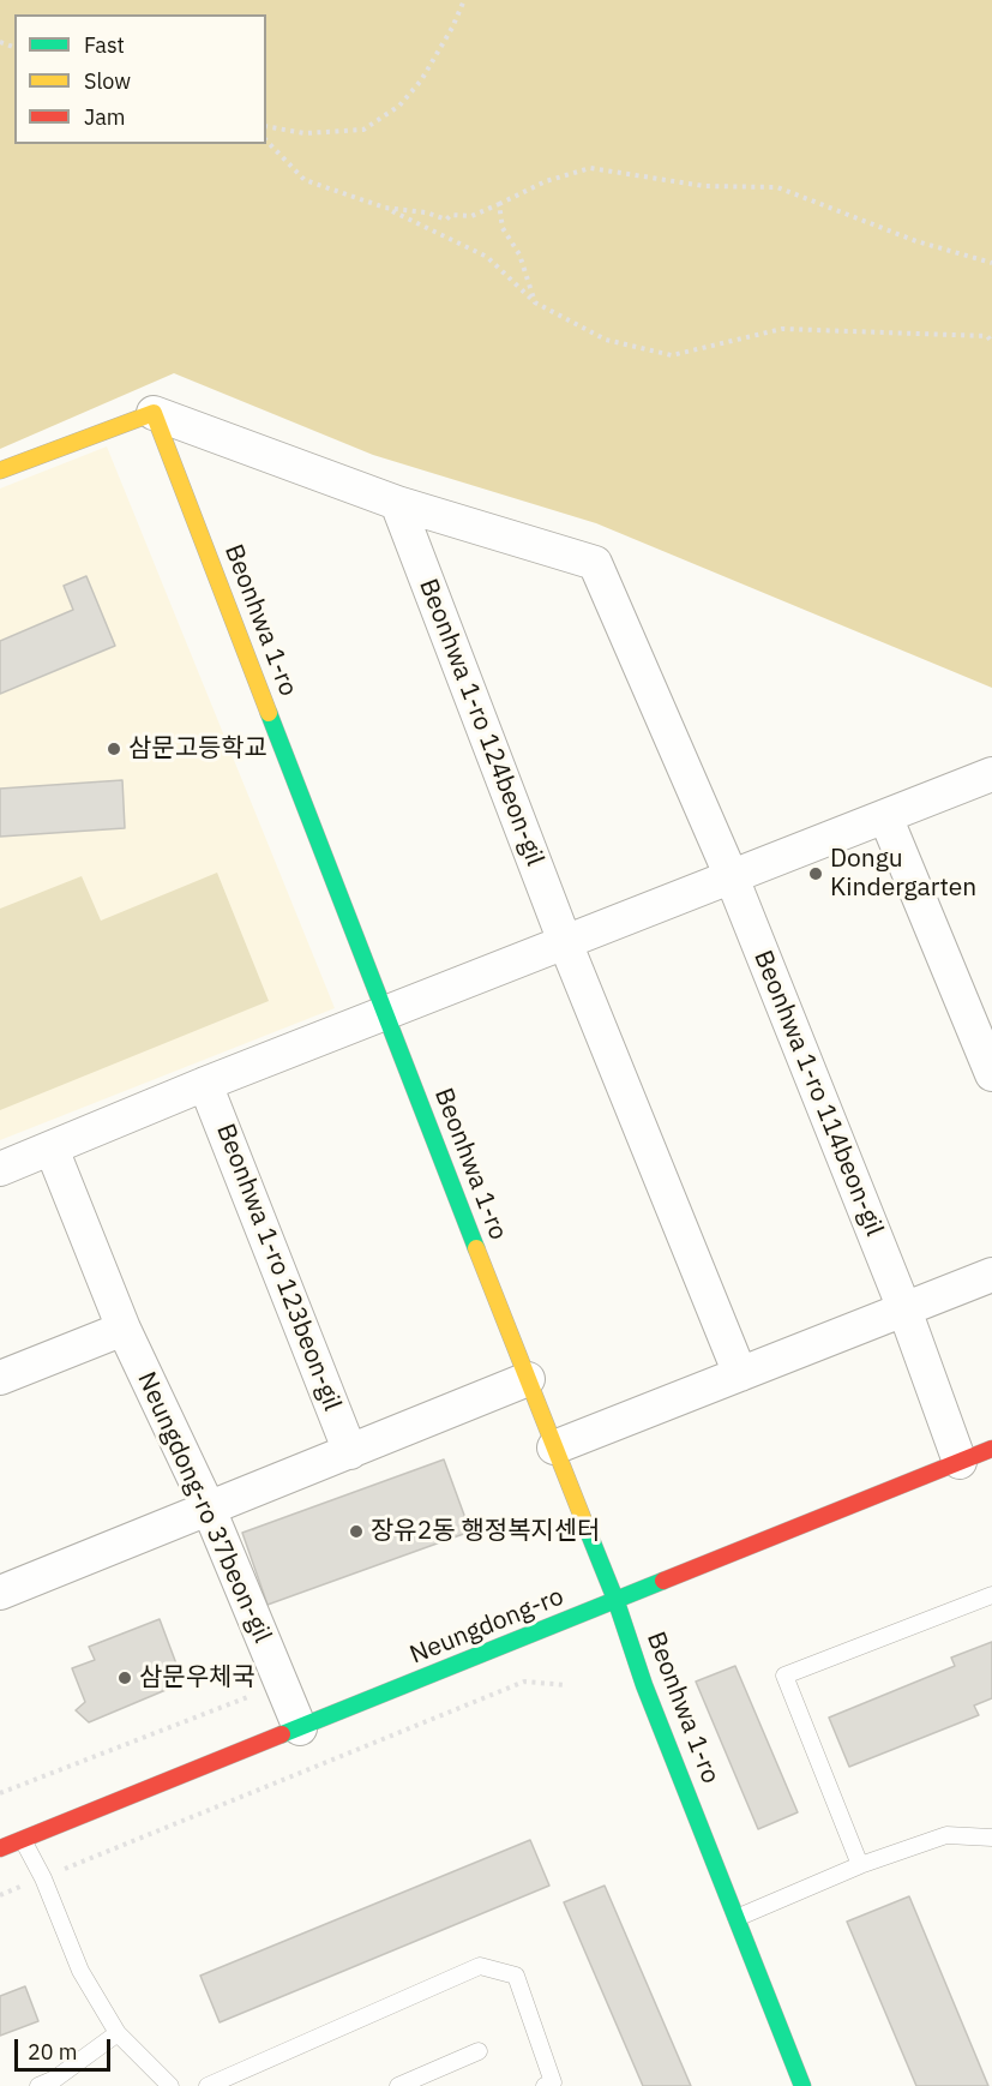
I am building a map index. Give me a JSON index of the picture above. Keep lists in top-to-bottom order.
{
  "streets": {
    "street": [
      "Beonhwa 1-ro",
      "Beonhwa 1-ro 124beon-gil",
      "Beonhwa 1-ro 114beon-gil",
      "Beonhwa 1-ro 123beon-gil",
      "Neungdong-ro 37beon-gil",
      "Neungdong-ro"
    ]
  },
  "crossings": [
    ["Beonhwa 1-ro", "Neungdong-ro"],
    ["Beonhwa 1-ro 114beon-gil", "Neungdong-ro"],
    ["Neungdong-ro 37beon-gil", "Neungdong-ro"]
  ],
  "places": [
    "삼문고등학교",
    "Dongu Kindergarten",
    "장유2동 행정복지센터",
    "삼문우체국"
  ],
  "legend": ["Fast", "Slow", "Jam"],
  "scale_bar": "20 m"
}
